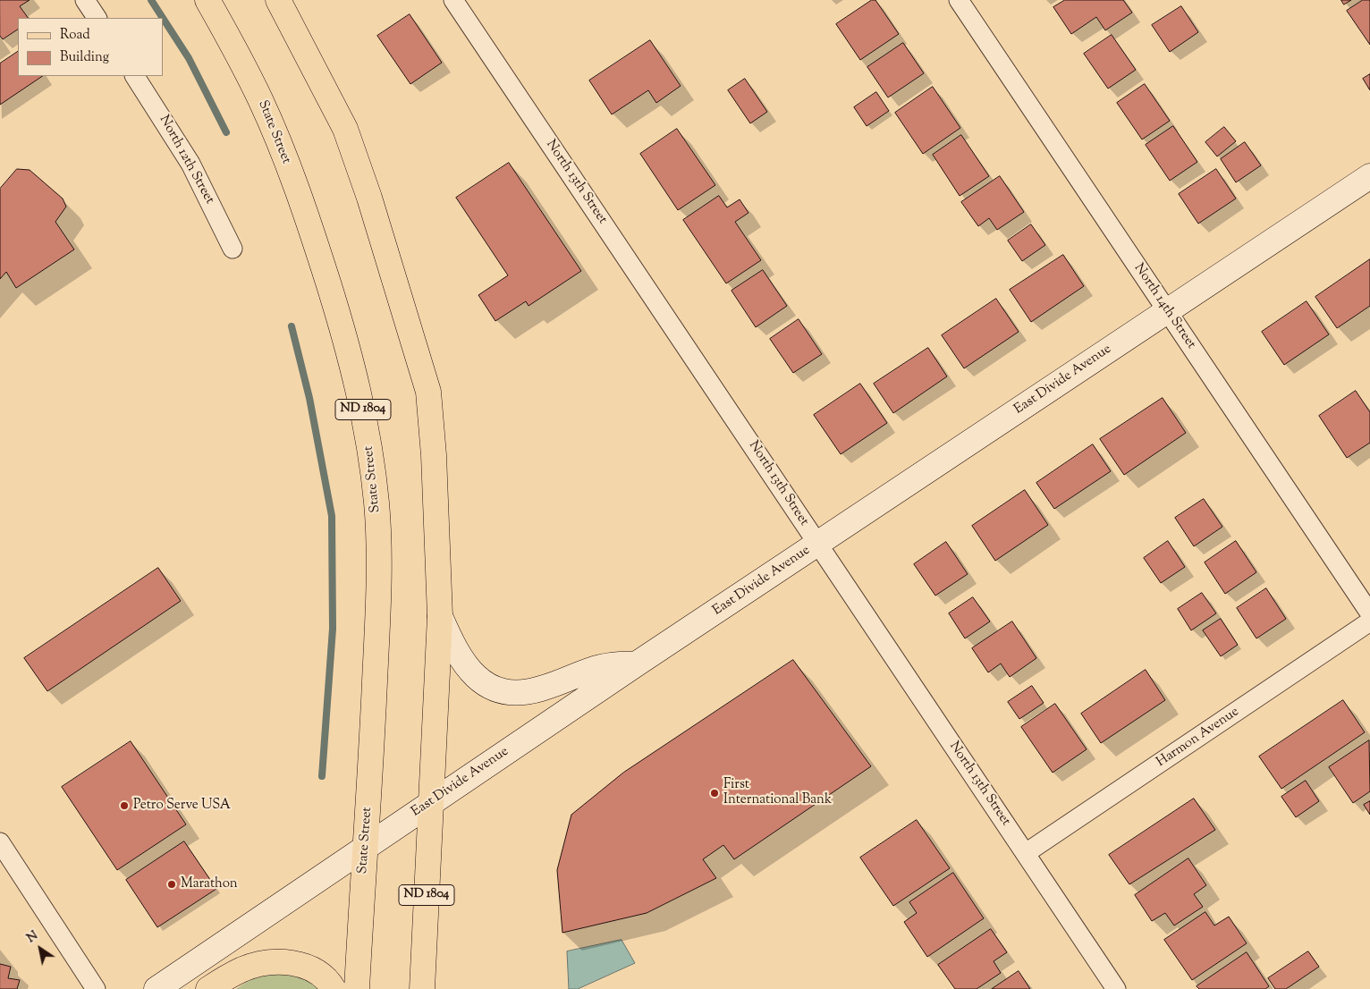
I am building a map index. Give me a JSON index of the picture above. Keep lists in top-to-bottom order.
{
  "streets": {
    "main road": ["State Street", "ND 1804"],
    "street": [
      "North 12th Street",
      "North 13th Street",
      "North 14th Street",
      "East Divide Avenue",
      "Harmon Avenue"
    ]
  },
  "crossings": [
    ["State Street", "East Divide Avenue"],
    ["North 13th Street", "East Divide Avenue"],
    ["North 13th Street", "Harmon Avenue"],
    ["North 14th Street", "East Divide Avenue"],
    ["East Divide Avenue", "ND 1804"]
  ],
  "places": ["First International Bank", "Petro Serve USA", "Marathon"],
  "legend": ["Road", "Building"],
  "north": "top left"
}
